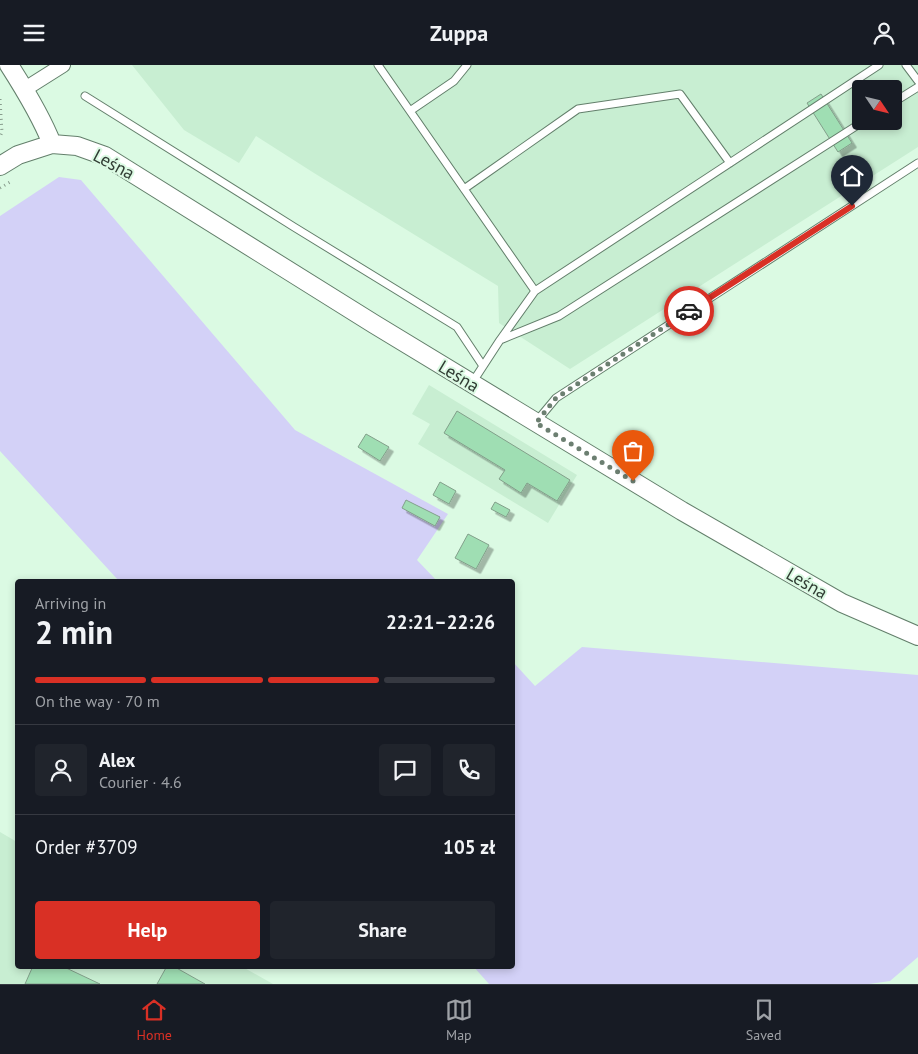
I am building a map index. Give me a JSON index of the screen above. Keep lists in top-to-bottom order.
{
  "streets": {
    "street": ["Leśna"]
  },
  "north": "bottom right",
  "page": {
    "header": "Zuppa",
    "heading": ["2 min", "Arriving in", "22:21–22:26"],
    "panel": [
      "Alex",
      "Courier · 4.6",
      "Order #3709",
      "105 zł"
    ],
    "bar": "On the way · 70 m",
    "buttons": ["Help", "Share"],
    "tabs": ["Home", "Map", "Saved"]
  }
}
